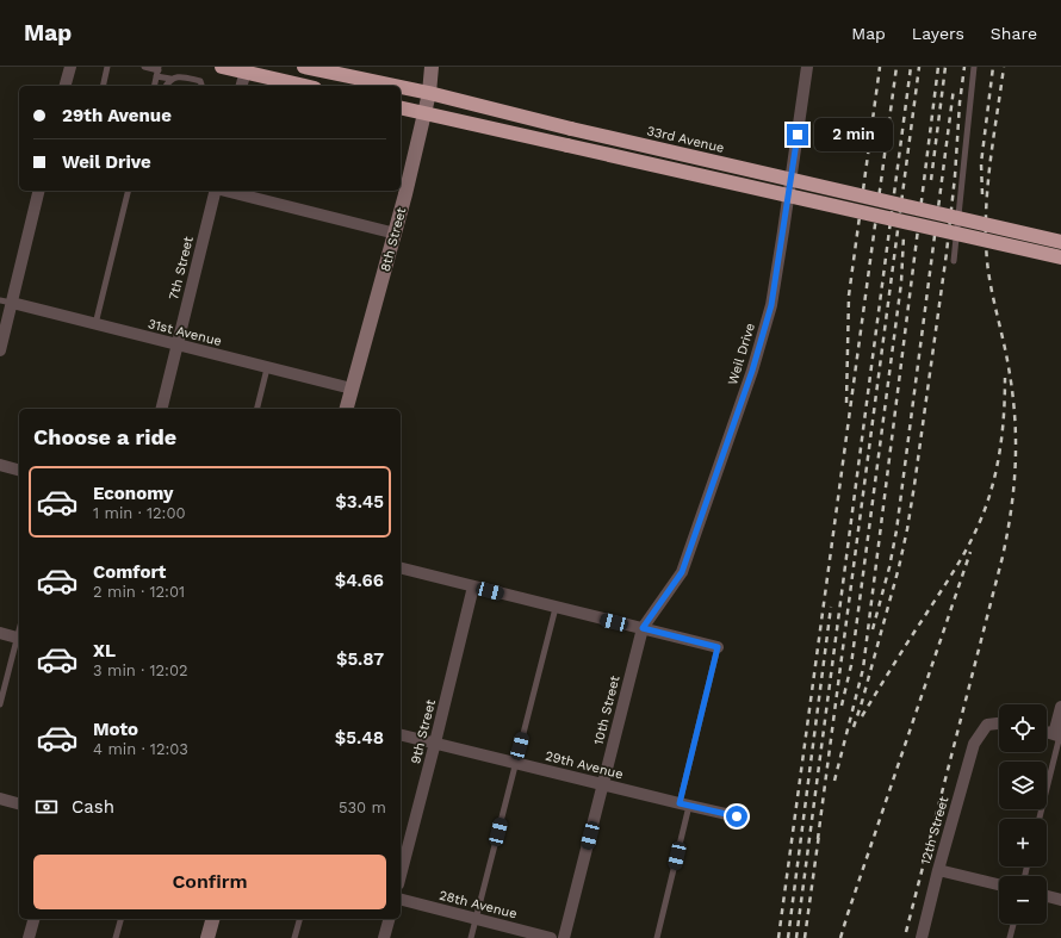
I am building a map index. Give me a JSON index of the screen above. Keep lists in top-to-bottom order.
{
  "streets": {
    "highway": ["33rd Avenue"],
    "main road": ["8th Street"],
    "street": [
      "7th Street",
      "31st Avenue",
      "Weil Drive",
      "10th Street",
      "9th Street",
      "29th Avenue",
      "12th Street",
      "28th Avenue"
    ]
  },
  "crossings": [
    ["33rd Avenue", "8th Street"],
    ["8th Street", "31st Avenue"],
    ["7th Street", "31st Avenue"],
    ["Weil Drive", "10th Street"],
    ["10th Street", "29th Avenue"],
    ["9th Street", "29th Avenue"]
  ],
  "page": {
    "header": "Map",
    "nav": ["Map", "Layers", "Share"],
    "banner": ["29th Avenue", "Weil Drive"],
    "bubble": "2 min",
    "heading": "Choose a ride",
    "list": [
      {
        "name": "Economy",
        "note": "1 min · 12:00",
        "value": "$3.45"
      },
      {
        "name": "Comfort",
        "note": "2 min · 12:01",
        "value": "$4.66"
      },
      {
        "name": "XL",
        "note": "3 min · 12:02",
        "value": "$5.87"
      },
      {
        "name": "Moto",
        "note": "4 min · 12:03",
        "value": "$5.48"
      }
    ],
    "map_buttons": ["+", "−"],
    "pay": ["Cash", "530 m"],
    "buttons": "Confirm"
  }
}
